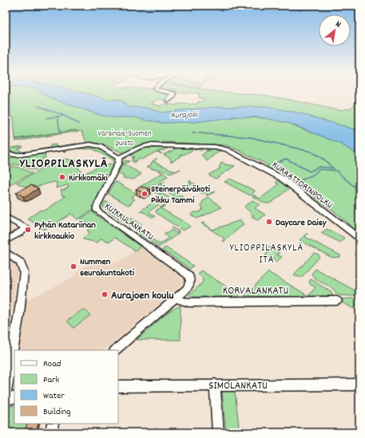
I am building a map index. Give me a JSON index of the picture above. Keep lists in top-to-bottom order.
{
  "streets": {
    "street": [
      "KURAATTORINPOLKU",
      "KUIKKULANKATU",
      "KORVALANKATU",
      "SIMOLANKATU"
    ]
  },
  "crossings": [
    ["KURAATTORINPOLKU", "KUIKKULANKATU"],
    ["KUIKKULANKATU", "KORVALANKATU"]
  ],
  "districts": ["YLIOPPILASKYLÄ", "YLIOPPILASKYLÄ ITÄ"],
  "water": ["Aurajoki"],
  "parks": ["Varsinais-Suomen puisto"],
  "places": [
    "Kirkkomäki",
    "Steinerpäiväkoti Pikku Tammi",
    "Daycare Daisy",
    "Pyhän Katariinan kirkkoaukio",
    "Nummen seurakuntakoti",
    "Aurajoen koulu"
  ],
  "legend": [
    "Road",
    "Park",
    "Water",
    "Building"
  ],
  "north": "top right"
}
